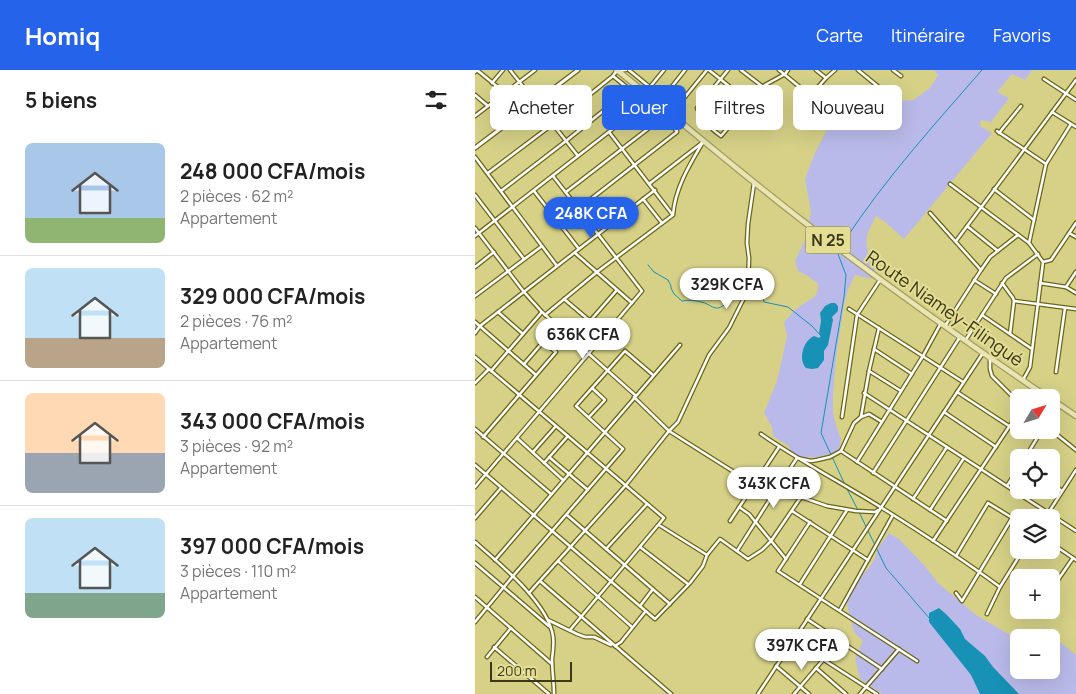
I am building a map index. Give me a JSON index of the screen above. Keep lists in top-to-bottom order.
{
  "streets": {
    "main road": ["N 25", "Route Niamey-Filingué"]
  },
  "scale_bar": "200 m",
  "north": "top right",
  "page": {
    "header": "Homiq",
    "nav": ["Carte", "Itinéraire", "Favoris"],
    "heading": "5 biens",
    "chip": [
      "Acheter",
      "Louer",
      "Filtres",
      "Nouveau"
    ],
    "list": [
      {
        "name": "248 000 CFA/mois",
        "note": "2 pièces · 62 m² · Appartement"
      },
      {
        "name": "329 000 CFA/mois",
        "note": "2 pièces · 76 m² · Appartement"
      },
      {
        "name": "343 000 CFA/mois",
        "note": "3 pièces · 92 m² · Appartement"
      },
      {
        "name": "397 000 CFA/mois",
        "note": "3 pièces · 110 m² · Appartement"
      }
    ],
    "price": [
      "248K CFA",
      "329K CFA",
      "636K CFA",
      "343K CFA",
      "397K CFA"
    ],
    "map_buttons": ["+", "−"],
    "scale": "200 m"
  }
}
